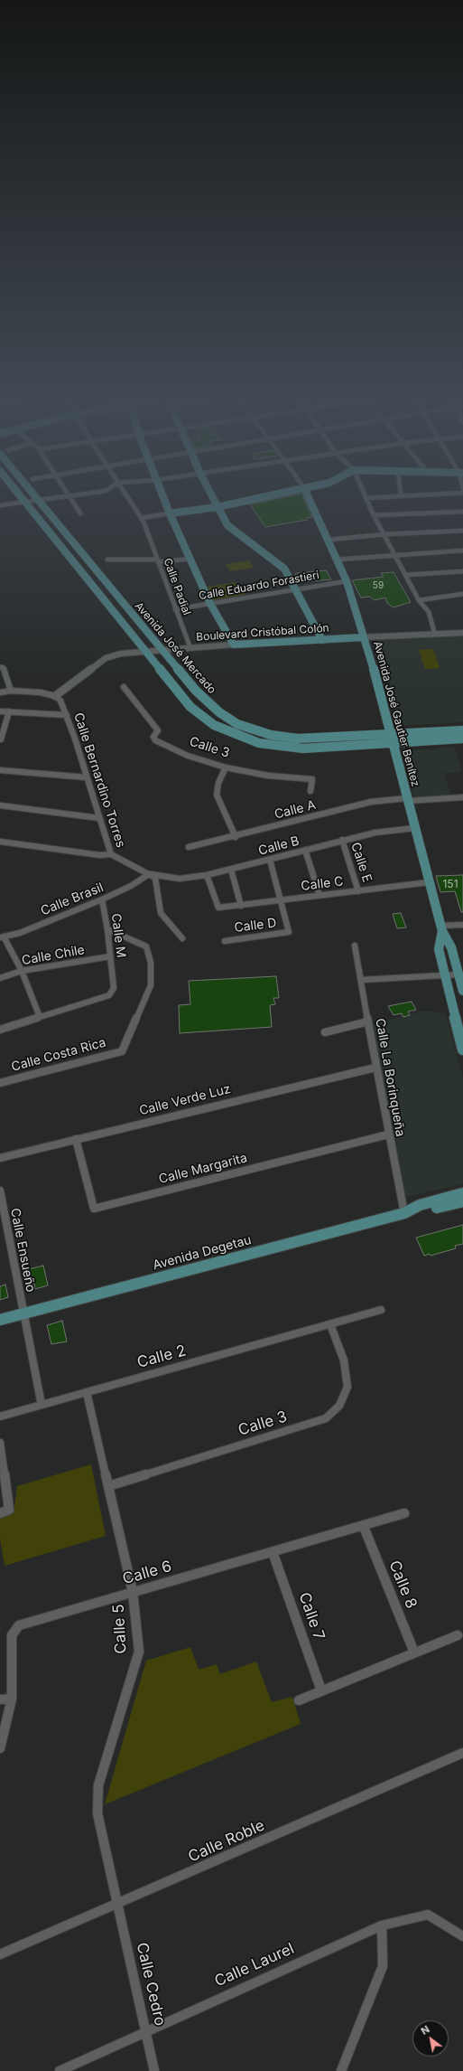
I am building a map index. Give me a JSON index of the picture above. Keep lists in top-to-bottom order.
{
  "streets": {
    "main road": [
      "Boulevard Cristóbal Colón",
      "Avenida José Mercado",
      "Avenida José Gautier Benítez",
      "Avenida Degetau"
    ],
    "street": [
      "Calle Eduardo Forastieri",
      "Calle Padial",
      "Calle 3",
      "Calle Bernardino Torres",
      "Calle A",
      "Calle B",
      "Calle E",
      "Calle C",
      "Calle Brasil",
      "Calle D",
      "Calle M",
      "Calle Chile",
      "Calle Costa Rica",
      "Calle La Borinqueña",
      "Calle Verde Luz",
      "Calle Margarita",
      "Calle Ensueño",
      "Calle 2",
      "Calle 6",
      "Calle 8",
      "Calle 7",
      "Calle 5",
      "Calle Roble",
      "Calle Laurel",
      "Calle Cedro"
    ]
  },
  "crossings": [
    ["Calle Eduardo Forastieri", "Calle Padial"],
    ["Calle Eduardo Forastieri", "Avenida José Gautier Benítez"],
    ["Calle Padial", "Boulevard Cristóbal Colón"],
    ["Boulevard Cristóbal Colón", "Avenida José Mercado"],
    ["Boulevard Cristóbal Colón", "Avenida José Gautier Benítez"],
    ["Boulevard Cristóbal Colón", "Calle Bernardino Torres"],
    ["Avenida José Mercado", "Avenida José Gautier Benítez"],
    ["Avenida José Gautier Benítez", "Calle A"],
    ["Avenida José Gautier Benítez", "Calle B"],
    ["Avenida José Gautier Benítez", "Calle C"],
    ["Calle 3", "Calle 2"],
    ["Calle 3", "Calle 5"],
    ["Calle Bernardino Torres", "Calle B"],
    ["Calle Bernardino Torres", "Calle Brasil"],
    ["Calle B", "Calle E"],
    ["Calle B", "Calle C"],
    ["Calle B", "Calle Brasil"],
    ["Calle E", "Calle C"],
    ["Calle C", "Calle D"],
    ["Calle Brasil", "Calle M"],
    ["Calle M", "Calle Chile"],
    ["Calle M", "Calle Costa Rica"],
    ["Calle La Borinqueña", "Calle Verde Luz"],
    ["Calle La Borinqueña", "Calle Margarita"],
    ["Calle La Borinqueña", "Avenida Degetau"],
    ["Calle Verde Luz", "Calle Margarita"],
    ["Calle Ensueño", "Avenida Degetau"],
    ["Calle Ensueño", "Calle 2"],
    ["Calle 2", "Calle 5"],
    ["Calle 6", "Calle 8"],
    ["Calle 6", "Calle 7"],
    ["Calle 6", "Calle 5"],
    ["Calle 5", "Calle Roble"],
    ["Calle 5", "Calle Cedro"],
    ["Calle Roble", "Calle Cedro"],
    ["Calle Laurel", "Calle Cedro"]
  ],
  "house_numbers": ["59", "151"],
  "north": "top left"
}
